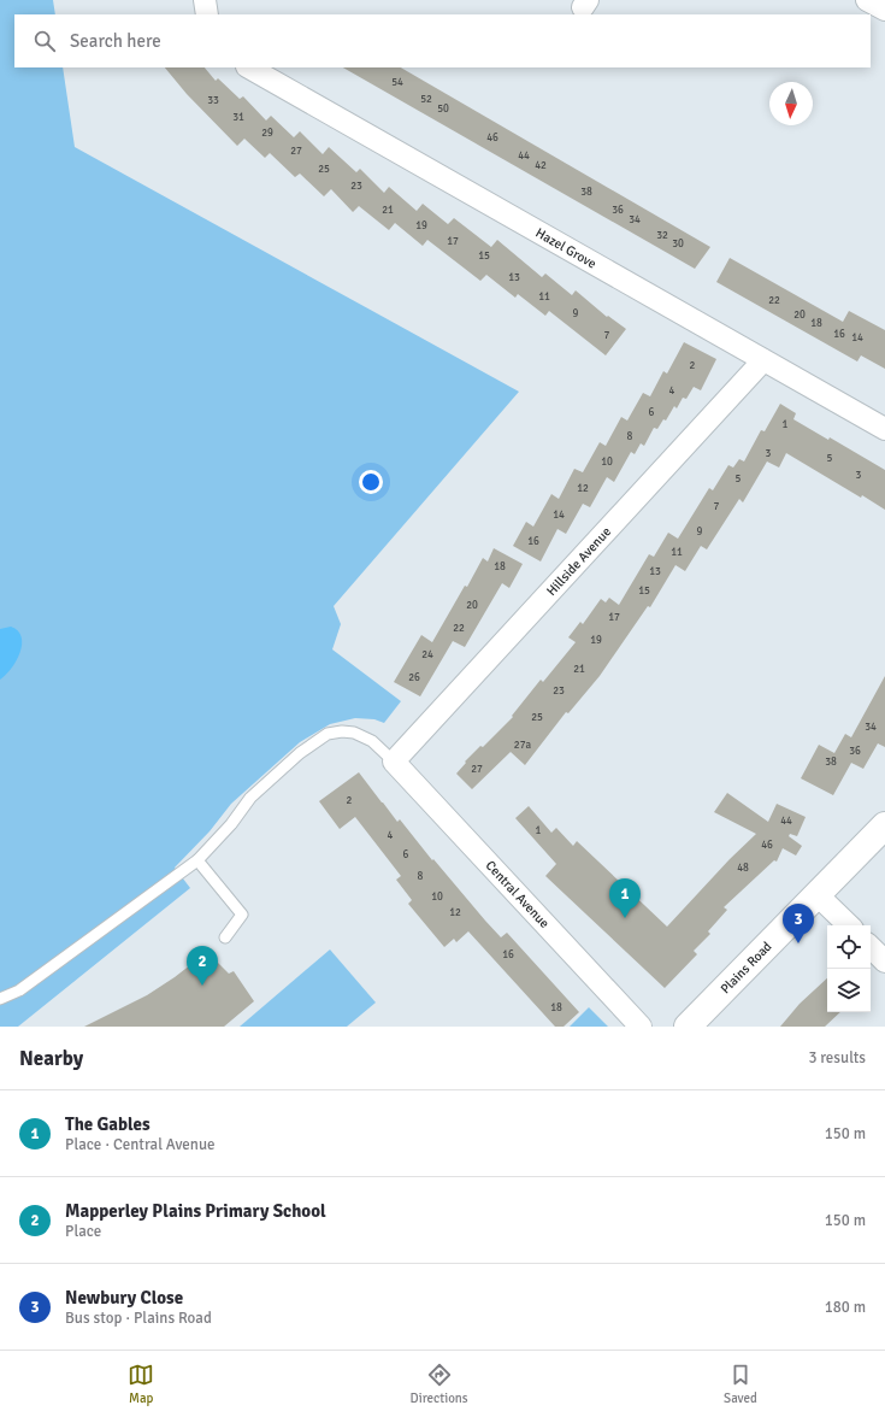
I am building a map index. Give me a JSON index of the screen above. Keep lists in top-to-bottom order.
{
  "streets": {
    "main road": ["Plains Road"],
    "street": ["Hazel Grove", "Hillside Avenue", "Central Avenue"]
  },
  "crossings": [
    ["Hazel Grove", "Hillside Avenue"],
    ["Hillside Avenue", "Central Avenue"]
  ],
  "house_numbers": [
    "54",
    "52",
    "33",
    "50",
    "31",
    "29",
    "46",
    "27",
    "44",
    "42",
    "25",
    "23",
    "38",
    "21",
    "36",
    "34",
    "19",
    "32",
    "17",
    "30",
    "15",
    "13",
    "11",
    "22",
    "9",
    "20",
    "18",
    "16",
    "7",
    "14",
    "2",
    "4",
    "6",
    "1",
    "8",
    "3",
    "5",
    "10",
    "3",
    "5",
    "12",
    "7",
    "14",
    "9",
    "16",
    "11",
    "18",
    "13",
    "15",
    "20",
    "17",
    "22",
    "19",
    "24",
    "21",
    "26",
    "23",
    "25",
    "34",
    "27a",
    "36",
    "38",
    "27",
    "2",
    "44",
    "1",
    "4",
    "46",
    "6",
    "48",
    "8",
    "10",
    "12",
    "16",
    "18"
  ],
  "north": "bottom",
  "page": {
    "search": "Search here",
    "pins": ["1", "3", "2"],
    "heading": ["Nearby", "3 results"],
    "list": [
      {
        "mark": "1",
        "name": "The Gables",
        "note": "Place · Central Avenue",
        "value": "150 m"
      },
      {
        "mark": "2",
        "name": "Mapperley Plains Primary School",
        "note": "Place",
        "value": "150 m"
      },
      {
        "mark": "3",
        "name": "Newbury Close",
        "note": "Bus stop · Plains Road",
        "value": "180 m"
      }
    ],
    "nav": ["Map", "Directions", "Saved"]
  }
}
